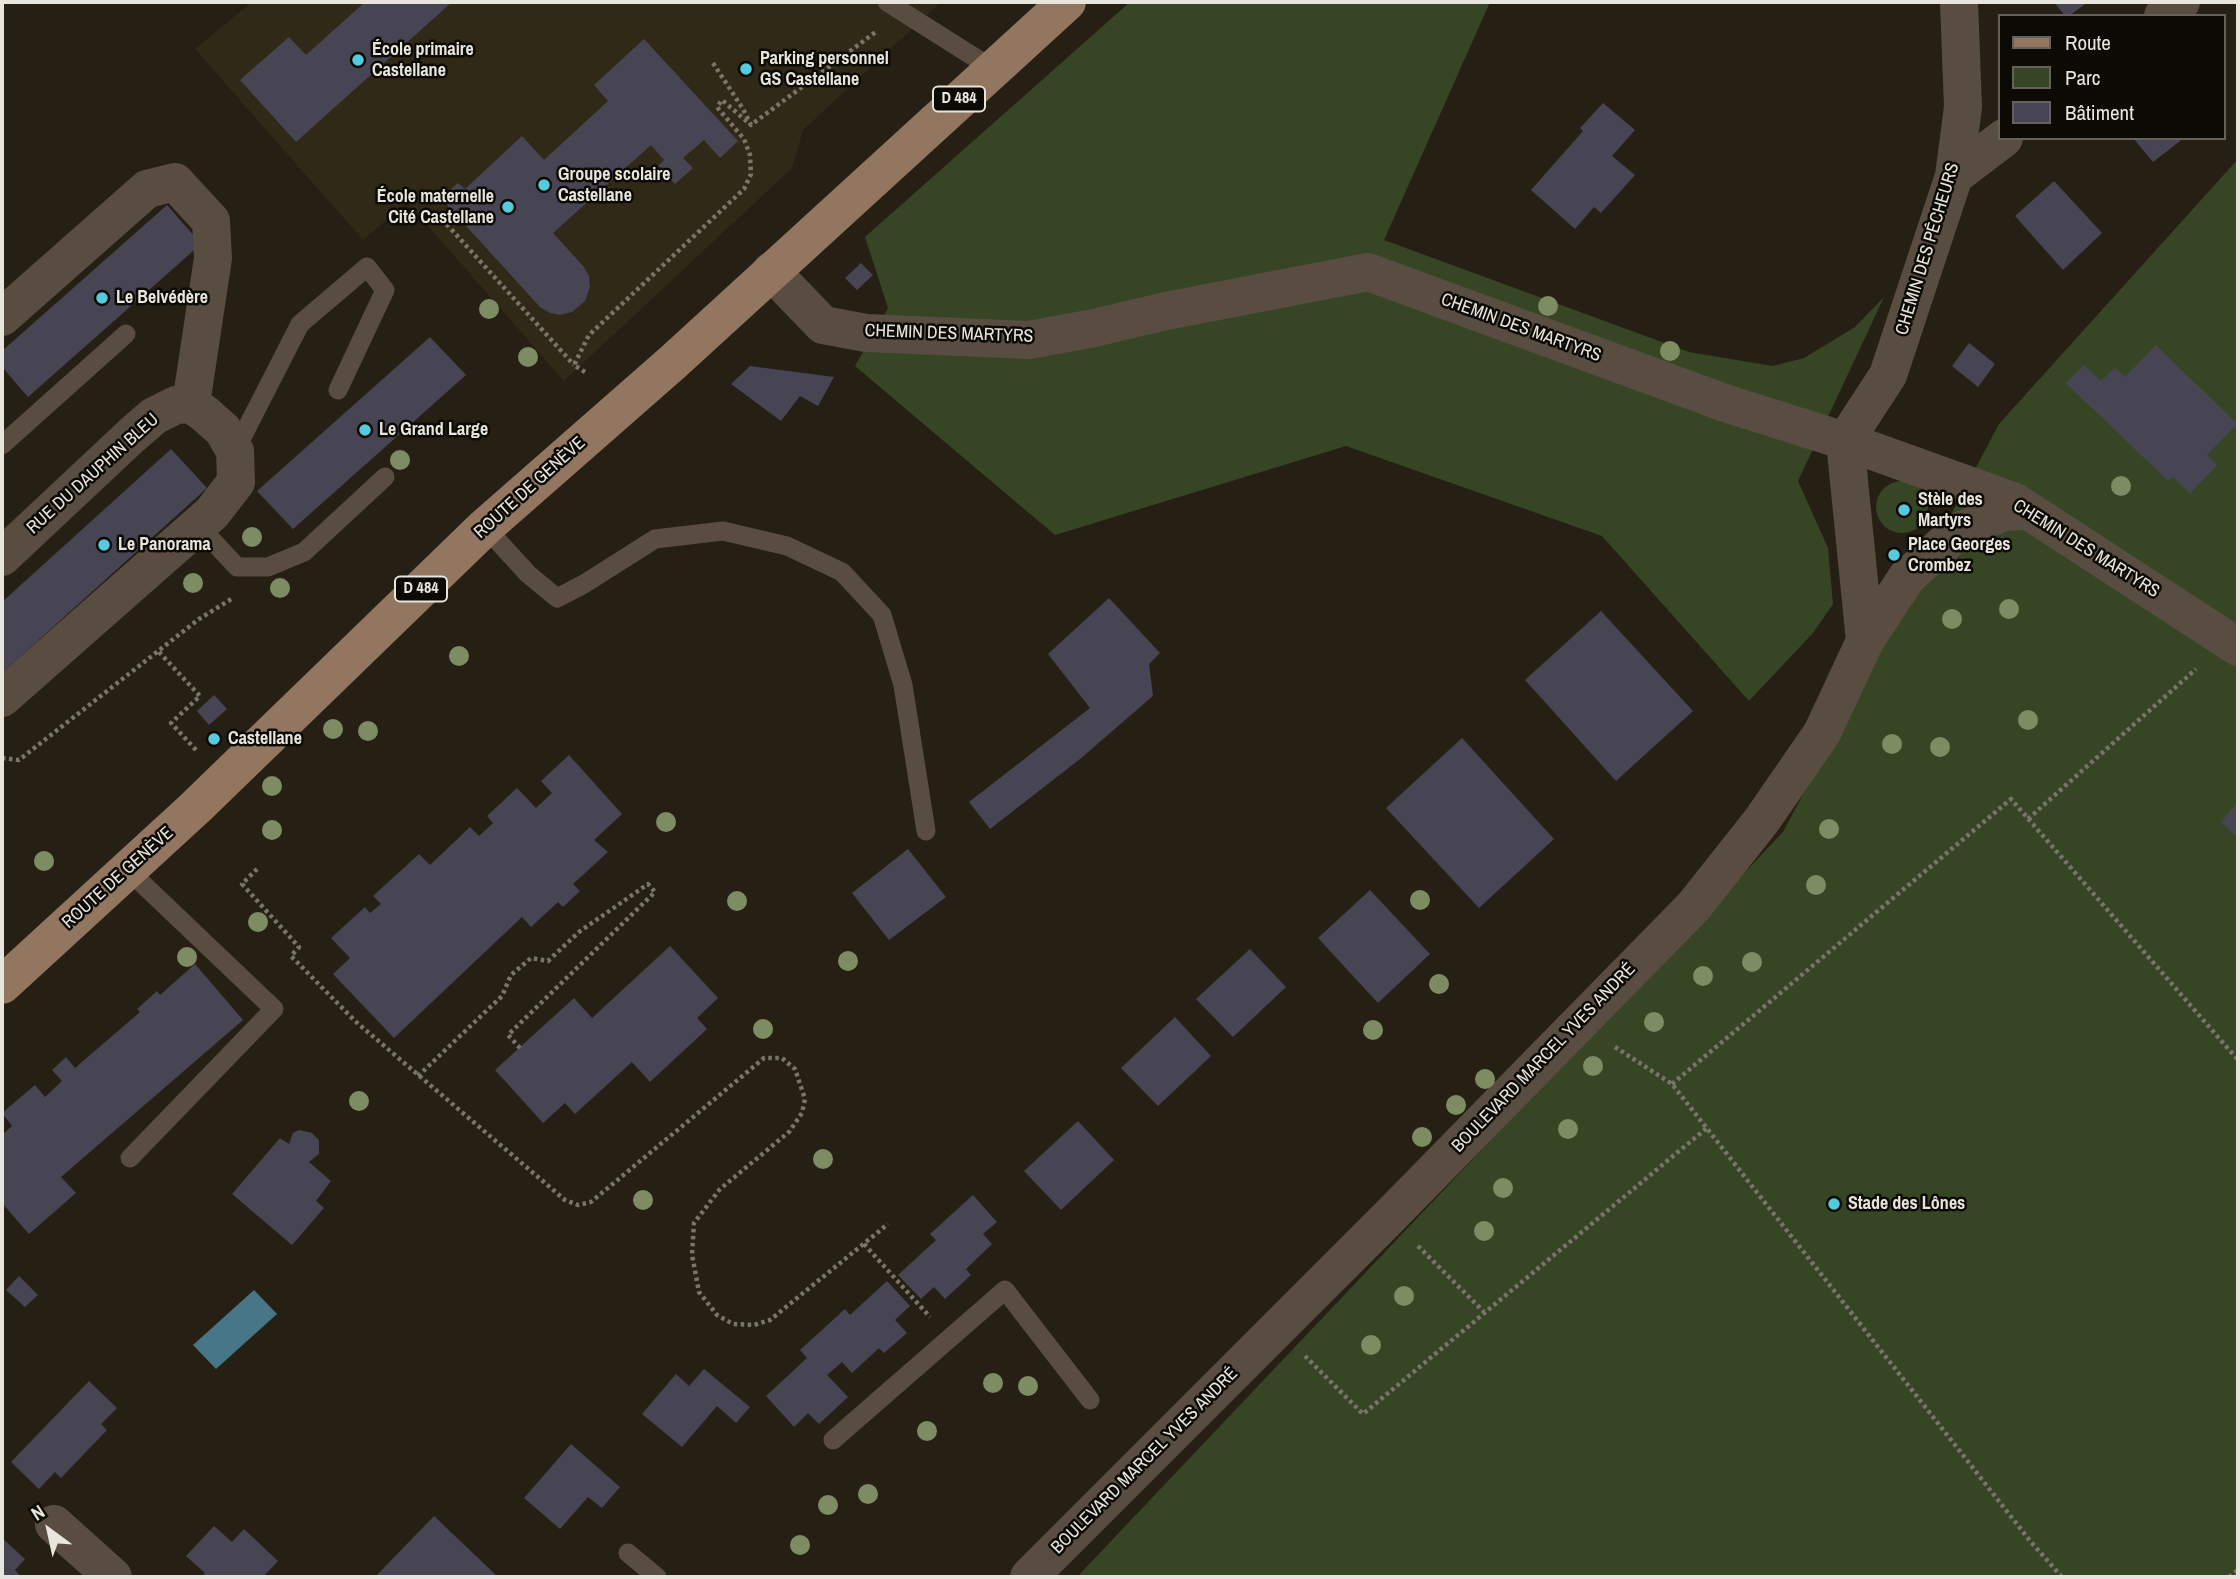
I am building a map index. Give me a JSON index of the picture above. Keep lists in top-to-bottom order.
{
  "streets": {
    "main road": ["D 484", "ROUTE DE GENÈVE"],
    "street": [
      "CHEMIN DES PÊCHEURS",
      "CHEMIN DES MARTYRS",
      "RUE DU DAUPHIN BLEU",
      "BOULEVARD MARCEL YVES ANDRÉ"
    ]
  },
  "crossings": [
    ["CHEMIN DES PÊCHEURS", "CHEMIN DES MARTYRS"],
    ["CHEMIN DES MARTYRS", "ROUTE DE GENÈVE"],
    ["CHEMIN DES MARTYRS", "BOULEVARD MARCEL YVES ANDRÉ"]
  ],
  "places": [
    "École primaire Castellane",
    "Parking personnel GS Castellane",
    "Groupe scolaire Castellane",
    "École maternelle Cité Castellane",
    "Le Belvédère",
    "Le Grand Large",
    "Stèle des Martyrs",
    "Le Panorama",
    "Place Georges Crombez",
    "Castellane",
    "Stade des Lônes"
  ],
  "legend": ["Route", "Parc", "Bâtiment"],
  "north": "top left"
}
